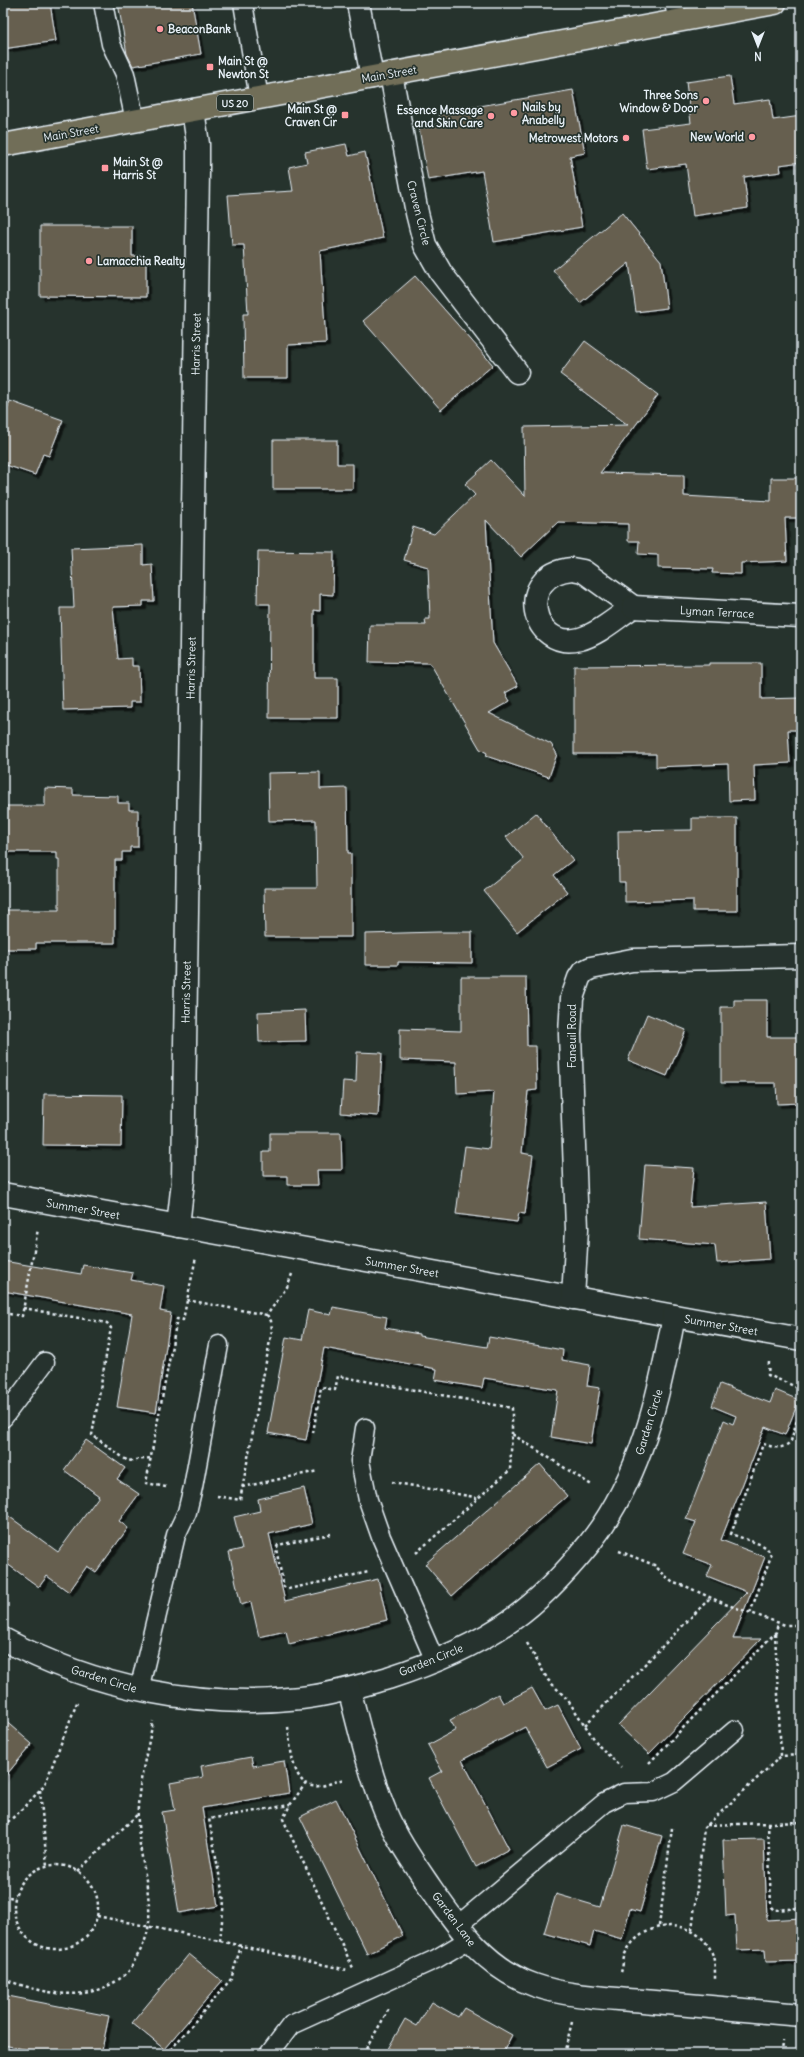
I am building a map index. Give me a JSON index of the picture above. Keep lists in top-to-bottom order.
{
  "streets": {
    "main road": ["Main Street", "US 20"],
    "street": [
      "Craven Circle",
      "Harris Street",
      "Lyman Terrace",
      "Faneuil Road",
      "Summer Street",
      "Garden Circle",
      "Garden Lane"
    ]
  },
  "crossings": [
    ["Main Street", "Craven Circle"],
    ["Main Street", "Harris Street"],
    ["Harris Street", "Summer Street"],
    ["Faneuil Road", "Summer Street"],
    ["Summer Street", "Garden Circle"],
    ["Garden Circle", "Garden Lane"]
  ],
  "places": {
    "other": [
      "BeaconBank",
      "Three Sons Window & Door",
      "Nails by Anabelly",
      "Essence Massage and Skin Care",
      "New World",
      "Metrowest Motors",
      "Lamacchia Realty"
    ],
    "transit": ["Main St @ Newton St", "Main St @ Craven Cir", "Main St @ Harris St"]
  },
  "north": "bottom"
}
